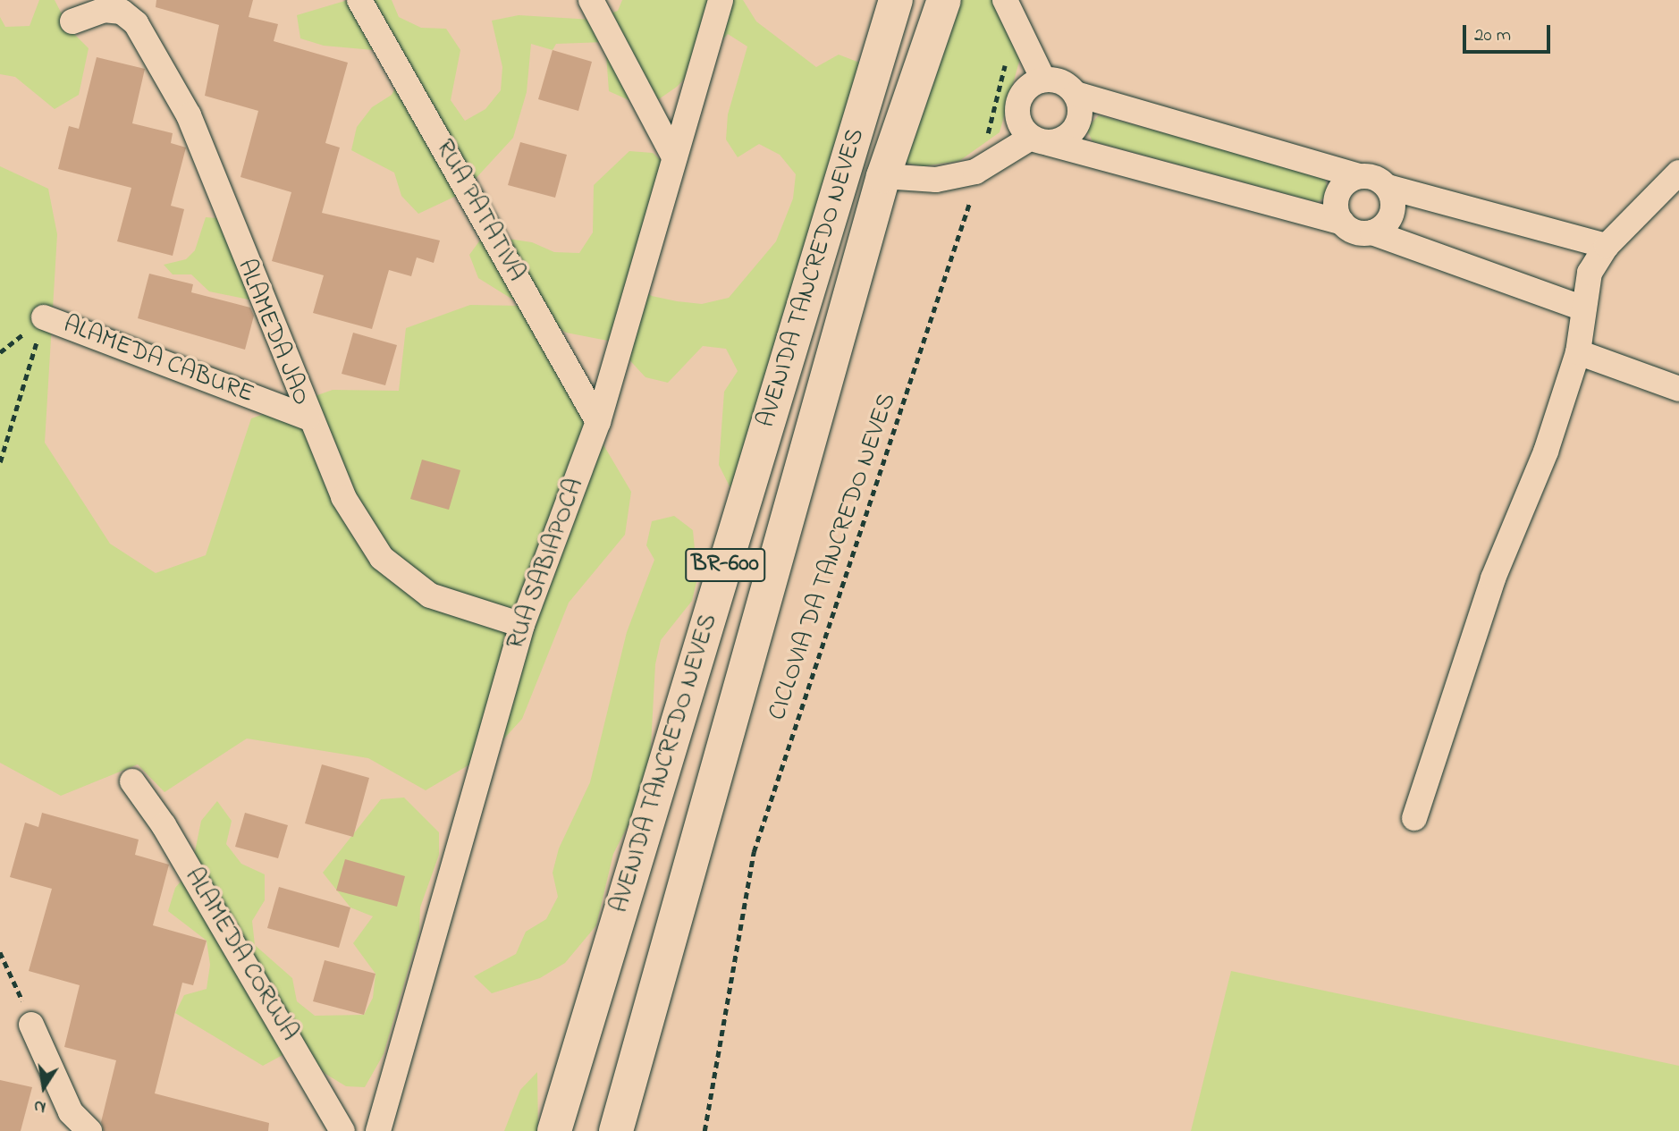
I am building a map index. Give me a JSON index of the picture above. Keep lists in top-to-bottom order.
{
  "streets": {
    "main road": ["AVENIDA TANCREDO NEVES", "BR-600"],
    "street": [
      "RUA PATATIVA",
      "ALAMEDA JAO",
      "ALAMEDA CABURE",
      "RUA SABIAPOCA",
      "ALAMEDA CORUJA"
    ],
    "path": ["CICLOVIA DA TANCREDO NEVES"]
  },
  "crossings": [
    ["RUA PATATIVA", "RUA SABIAPOCA"],
    ["ALAMEDA JAO", "ALAMEDA CABURE"],
    ["ALAMEDA JAO", "RUA SABIAPOCA"]
  ],
  "scale_bar": "20 m",
  "north": "bottom"
}
